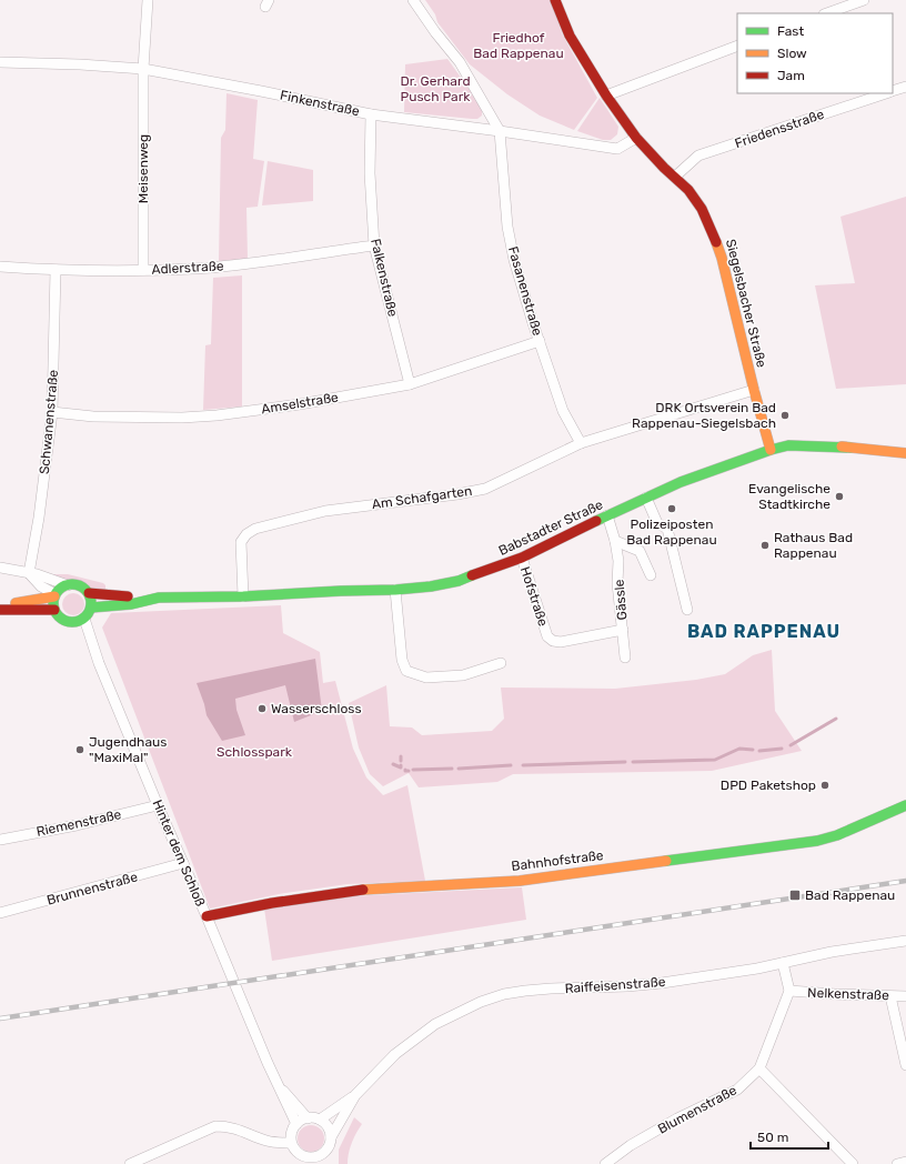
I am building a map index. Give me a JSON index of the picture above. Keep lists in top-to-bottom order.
{
  "streets": {
    "street": [
      "Finkenstraße",
      "Friedensstraße",
      "Meisenweg",
      "Adlerstraße",
      "Falkenstraße",
      "Fasanenstraße",
      "Siegelsbacher Straße",
      "Amselstraße",
      "Schwanenstraße",
      "Am Schafgarten",
      "Babstadter Straße",
      "Hofstraße",
      "Gässle",
      "Riemenstraße",
      "Hinter dem Schloß",
      "Bahnhofstraße",
      "Brunnenstraße",
      "Raiffeisenstraße",
      "Nelkenstraße",
      "Blumenstraße"
    ]
  },
  "crossings": [
    ["Finkenstraße", "Meisenweg"],
    ["Finkenstraße", "Falkenstraße"],
    ["Finkenstraße", "Fasanenstraße"],
    ["Finkenstraße", "Siegelsbacher Straße"],
    ["Friedensstraße", "Siegelsbacher Straße"],
    ["Meisenweg", "Adlerstraße"],
    ["Adlerstraße", "Falkenstraße"],
    ["Adlerstraße", "Schwanenstraße"],
    ["Falkenstraße", "Amselstraße"],
    ["Fasanenstraße", "Amselstraße"],
    ["Fasanenstraße", "Am Schafgarten"],
    ["Siegelsbacher Straße", "Am Schafgarten"],
    ["Siegelsbacher Straße", "Babstadter Straße"],
    ["Amselstraße", "Schwanenstraße"],
    ["Am Schafgarten", "Babstadter Straße"],
    ["Babstadter Straße", "Hofstraße"],
    ["Babstadter Straße", "Gässle"],
    ["Babstadter Straße", "Hinter dem Schloß"],
    ["Hofstraße", "Gässle"],
    ["Riemenstraße", "Hinter dem Schloß"],
    ["Hinter dem Schloß", "Bahnhofstraße"],
    ["Hinter dem Schloß", "Brunnenstraße"],
    ["Hinter dem Schloß", "Raiffeisenstraße"],
    ["Nelkenstraße", "Blumenstraße"]
  ],
  "districts": ["BAD RAPPENAU"],
  "parks": ["Friedhof Bad Rappenau", "Dr. Gerhard Pusch Park", "Schlosspark"],
  "places": {
    "other": [
      "DRK Ortsverein Bad Rappenau-Siegelsbach",
      "Evangelische Stadtkirche",
      "Polizeiposten Bad Rappenau",
      "Rathaus Bad Rappenau",
      "Wasserschloss",
      "Jugendhaus \"MaxiMal\"",
      "DPD Paketshop"
    ],
    "transit": ["Bad Rappenau"]
  },
  "legend": ["Fast", "Slow", "Jam"],
  "scale_bar": "50 m"
}
